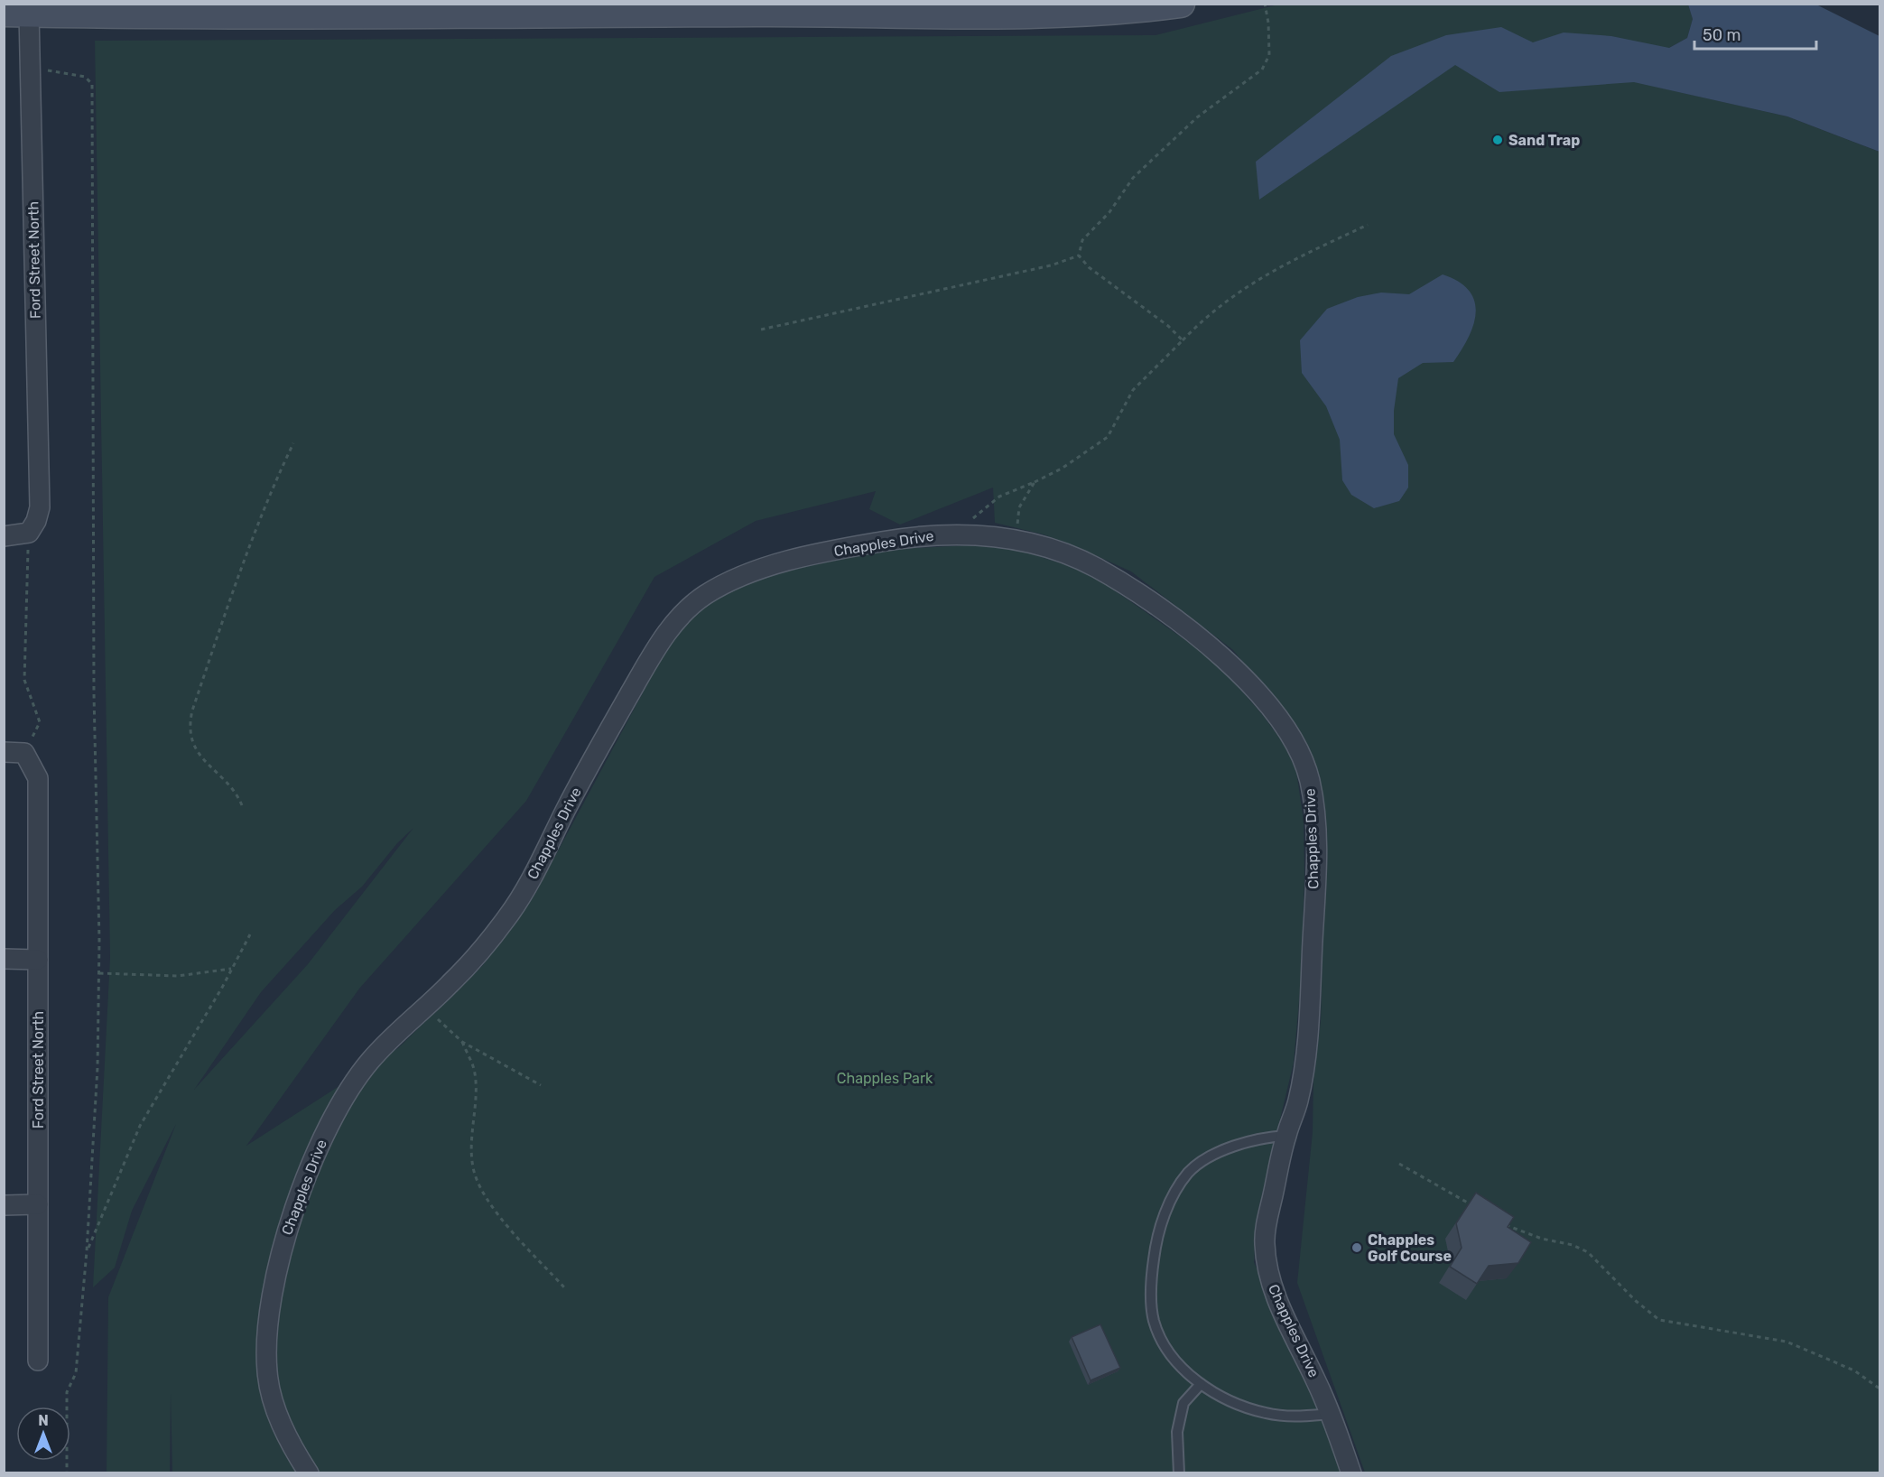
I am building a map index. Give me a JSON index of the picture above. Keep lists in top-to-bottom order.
{
  "streets": {
    "street": ["Ford Street North", "Chapples Drive"]
  },
  "parks": ["Chapples Park"],
  "places": ["Sand Trap", "Chapples Golf Course"],
  "scale_bar": "50 m",
  "north": "top"
}
